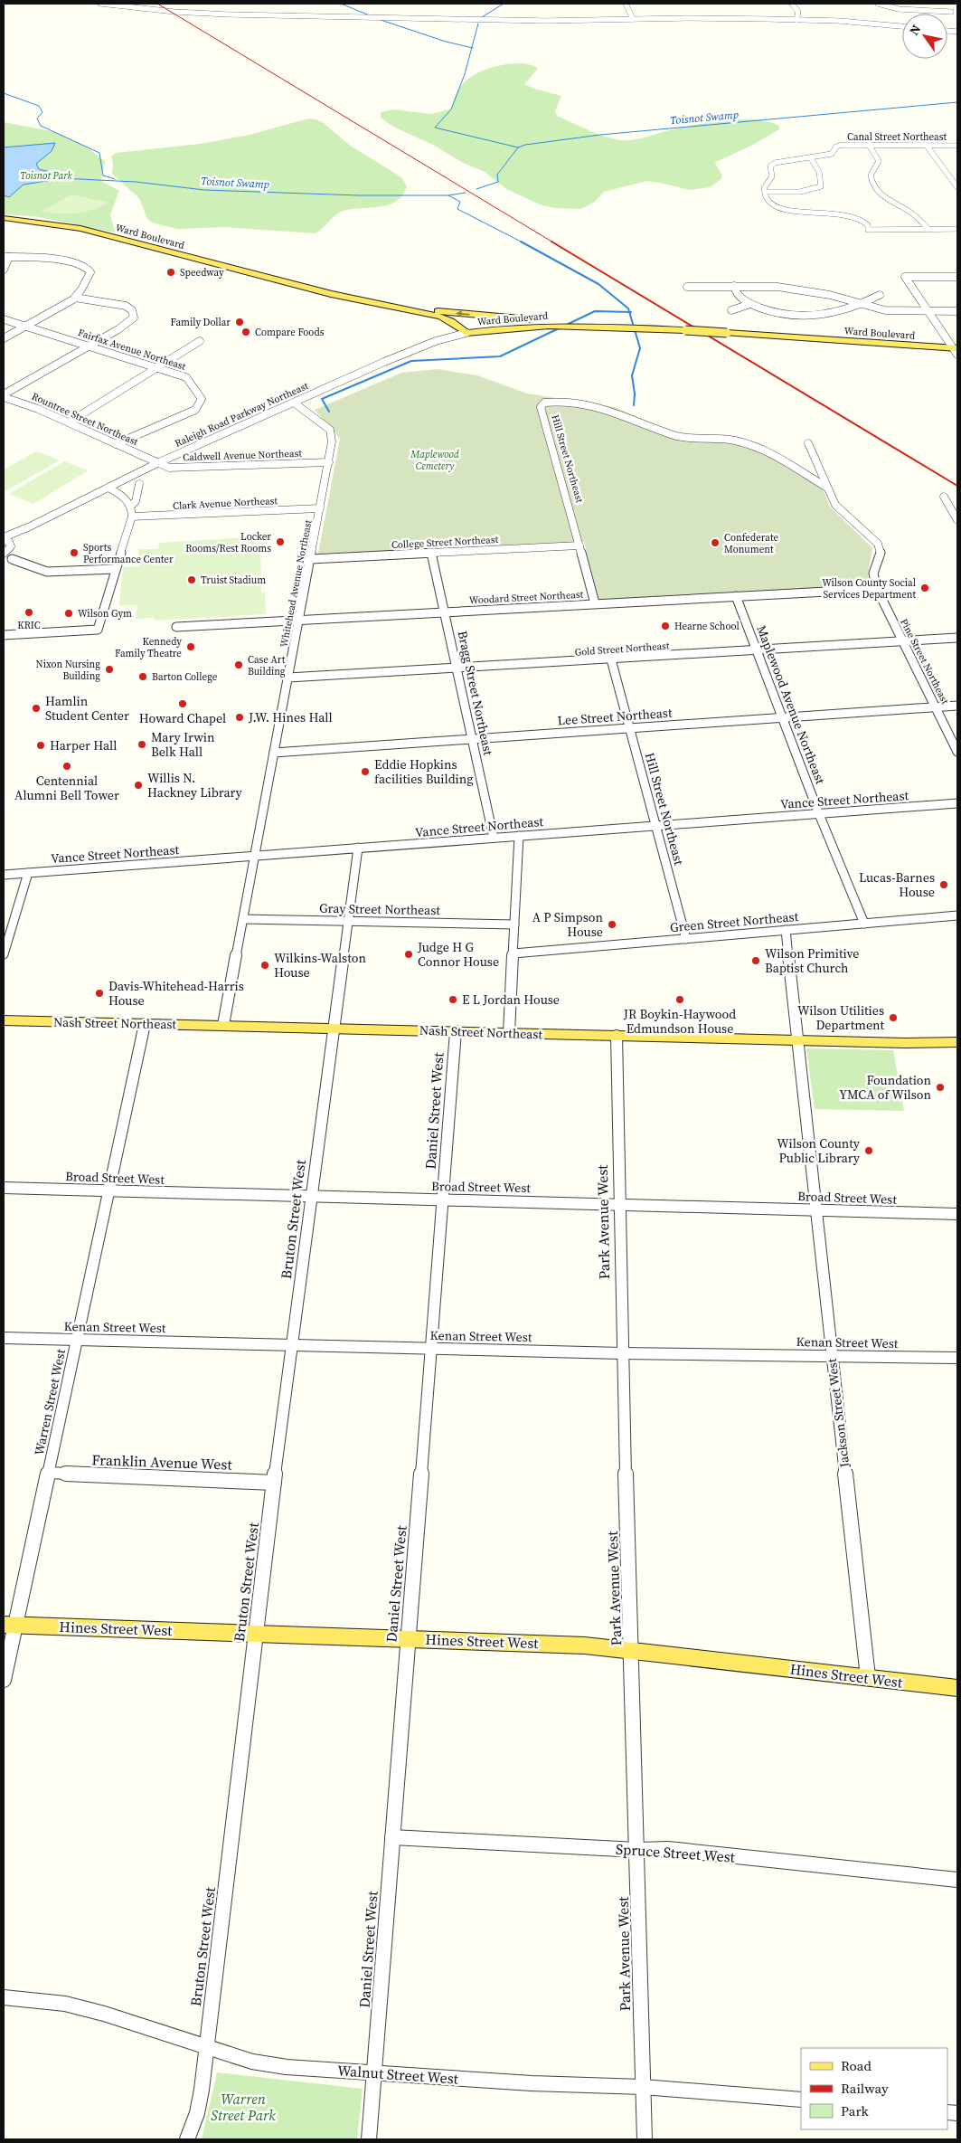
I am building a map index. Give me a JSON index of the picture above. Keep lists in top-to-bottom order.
{
  "streets": {
    "main road": ["Ward Boulevard", "Nash Street Northeast", "Hines Street West"],
    "street": [
      "Canal Street Northeast",
      "Fairfax Avenue Northeast",
      "Raleigh Road Parkway Northeast",
      "Rountree Street Northeast",
      "Caldwell Avenue Northeast",
      "Hill Street Northeast",
      "Clark Avenue Northeast",
      "College Street Northeast",
      "Whitehead Avenue Northeast",
      "Woodard Street Northeast",
      "Gold Street Northeast",
      "Pine Street Northeast",
      "Bragg Street Northeast",
      "Maplewood Avenue Northeast",
      "Lee Street Northeast",
      "Vance Street Northeast",
      "Gray Street Northeast",
      "Green Street Northeast",
      "Daniel Street West",
      "Broad Street West",
      "Bruton Street West",
      "Park Avenue West",
      "Kenan Street West",
      "Warren Street West",
      "Jackson Street West",
      "Franklin Avenue West",
      "Spruce Street West",
      "Walnut Street West"
    ]
  },
  "crossings": [
    ["Ward Boulevard", "Raleigh Road Parkway Northeast"],
    ["Fairfax Avenue Northeast", "Rountree Street Northeast"],
    ["Raleigh Road Parkway Northeast", "Rountree Street Northeast"],
    ["Raleigh Road Parkway Northeast", "Caldwell Avenue Northeast"],
    ["Raleigh Road Parkway Northeast", "Whitehead Avenue Northeast"],
    ["Rountree Street Northeast", "Caldwell Avenue Northeast"],
    ["Caldwell Avenue Northeast", "Whitehead Avenue Northeast"],
    ["Hill Street Northeast", "College Street Northeast"],
    ["Hill Street Northeast", "Woodard Street Northeast"],
    ["Hill Street Northeast", "Gold Street Northeast"],
    ["Hill Street Northeast", "Pine Street Northeast"],
    ["Hill Street Northeast", "Lee Street Northeast"],
    ["Hill Street Northeast", "Vance Street Northeast"],
    ["Hill Street Northeast", "Green Street Northeast"],
    ["Clark Avenue Northeast", "Whitehead Avenue Northeast"],
    ["College Street Northeast", "Whitehead Avenue Northeast"],
    ["College Street Northeast", "Bragg Street Northeast"],
    ["Whitehead Avenue Northeast", "Woodard Street Northeast"],
    ["Whitehead Avenue Northeast", "Gold Street Northeast"],
    ["Whitehead Avenue Northeast", "Lee Street Northeast"],
    ["Whitehead Avenue Northeast", "Vance Street Northeast"],
    ["Whitehead Avenue Northeast", "Gray Street Northeast"],
    ["Whitehead Avenue Northeast", "Nash Street Northeast"],
    ["Woodard Street Northeast", "Pine Street Northeast"],
    ["Woodard Street Northeast", "Bragg Street Northeast"],
    ["Woodard Street Northeast", "Maplewood Avenue Northeast"],
    ["Gold Street Northeast", "Pine Street Northeast"],
    ["Gold Street Northeast", "Bragg Street Northeast"],
    ["Gold Street Northeast", "Maplewood Avenue Northeast"],
    ["Pine Street Northeast", "Lee Street Northeast"],
    ["Bragg Street Northeast", "Lee Street Northeast"],
    ["Bragg Street Northeast", "Vance Street Northeast"],
    ["Maplewood Avenue Northeast", "Lee Street Northeast"],
    ["Maplewood Avenue Northeast", "Vance Street Northeast"],
    ["Maplewood Avenue Northeast", "Green Street Northeast"],
    ["Vance Street Northeast", "Bruton Street West"],
    ["Gray Street Northeast", "Bruton Street West"],
    ["Green Street Northeast", "Jackson Street West"],
    ["Nash Street Northeast", "Daniel Street West"],
    ["Nash Street Northeast", "Bruton Street West"],
    ["Nash Street Northeast", "Park Avenue West"],
    ["Nash Street Northeast", "Warren Street West"],
    ["Nash Street Northeast", "Jackson Street West"],
    ["Daniel Street West", "Broad Street West"],
    ["Daniel Street West", "Kenan Street West"],
    ["Daniel Street West", "Hines Street West"],
    ["Daniel Street West", "Spruce Street West"],
    ["Daniel Street West", "Walnut Street West"],
    ["Broad Street West", "Bruton Street West"],
    ["Broad Street West", "Park Avenue West"],
    ["Broad Street West", "Warren Street West"],
    ["Broad Street West", "Jackson Street West"],
    ["Bruton Street West", "Kenan Street West"],
    ["Bruton Street West", "Franklin Avenue West"],
    ["Bruton Street West", "Hines Street West"],
    ["Bruton Street West", "Walnut Street West"],
    ["Park Avenue West", "Kenan Street West"],
    ["Park Avenue West", "Hines Street West"],
    ["Park Avenue West", "Spruce Street West"],
    ["Park Avenue West", "Walnut Street West"],
    ["Kenan Street West", "Warren Street West"],
    ["Kenan Street West", "Jackson Street West"],
    ["Warren Street West", "Franklin Avenue West"],
    ["Warren Street West", "Hines Street West"],
    ["Jackson Street West", "Hines Street West"]
  ],
  "water": ["Toisnot Swamp"],
  "parks": ["Toisnot Park", "Maplewood Cemetery", "Warren Street Park"],
  "places": [
    "Speedway",
    "Family Dollar",
    "Compare Foods",
    "Locker Rooms/Rest Rooms",
    "Confederate Monument",
    "Sports Performance Center",
    "Truist Stadium",
    "Wilson County Social Services Department",
    "KRIC",
    "Wilson Gym",
    "Hearne School",
    "Kennedy Family Theatre",
    "Case Art Building",
    "Nixon Nursing Building",
    "Barton College",
    "Howard Chapel",
    "Hamlin Student Center",
    "J.W. Hines Hall",
    "Mary Irwin Belk Hall",
    "Harper Hall",
    "Centennial Alumni Bell Tower",
    "Eddie Hopkins facilities Building",
    "Willis N. Hackney Library",
    "Lucas-Barnes House",
    "A P Simpson House",
    "Judge H G Connor House",
    "Wilson Primitive Baptist Church",
    "Wilkins-Walston House",
    "Davis-Whitehead-Harris House",
    "E L Jordan House",
    "JR Boykin-Haywood Edmundson House",
    "Wilson Utilities Department",
    "Foundation YMCA of Wilson",
    "Wilson County Public Library"
  ],
  "legend": ["Road", "Railway", "Park"],
  "north": "top left"
}
